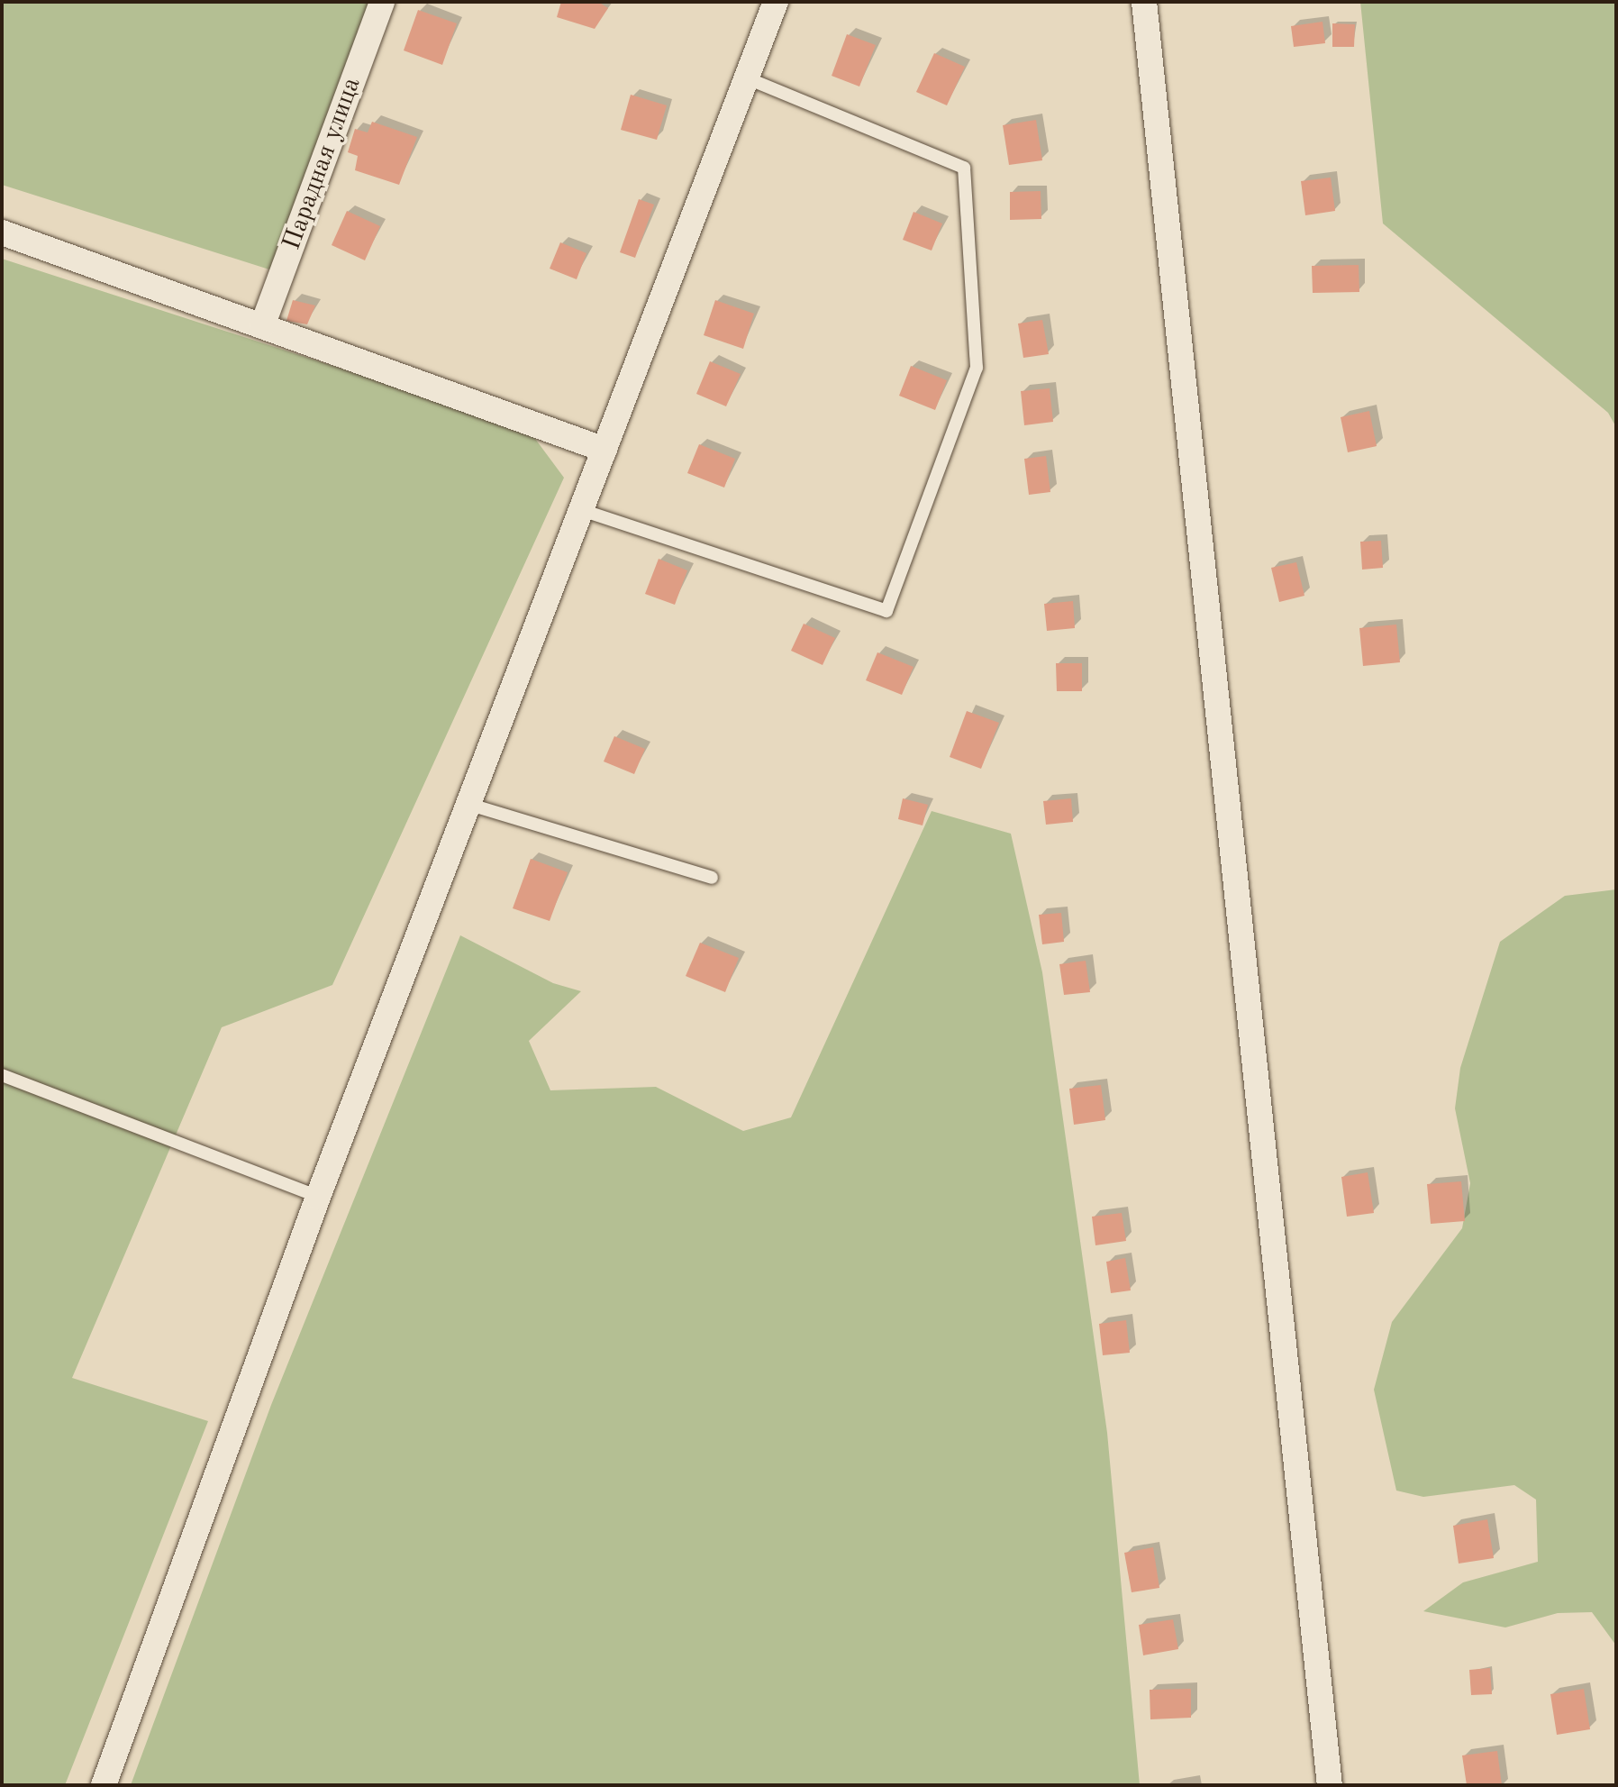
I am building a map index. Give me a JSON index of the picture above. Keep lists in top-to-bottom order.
{
  "streets": {
    "street": ["Парадная улица"]
  }
}
